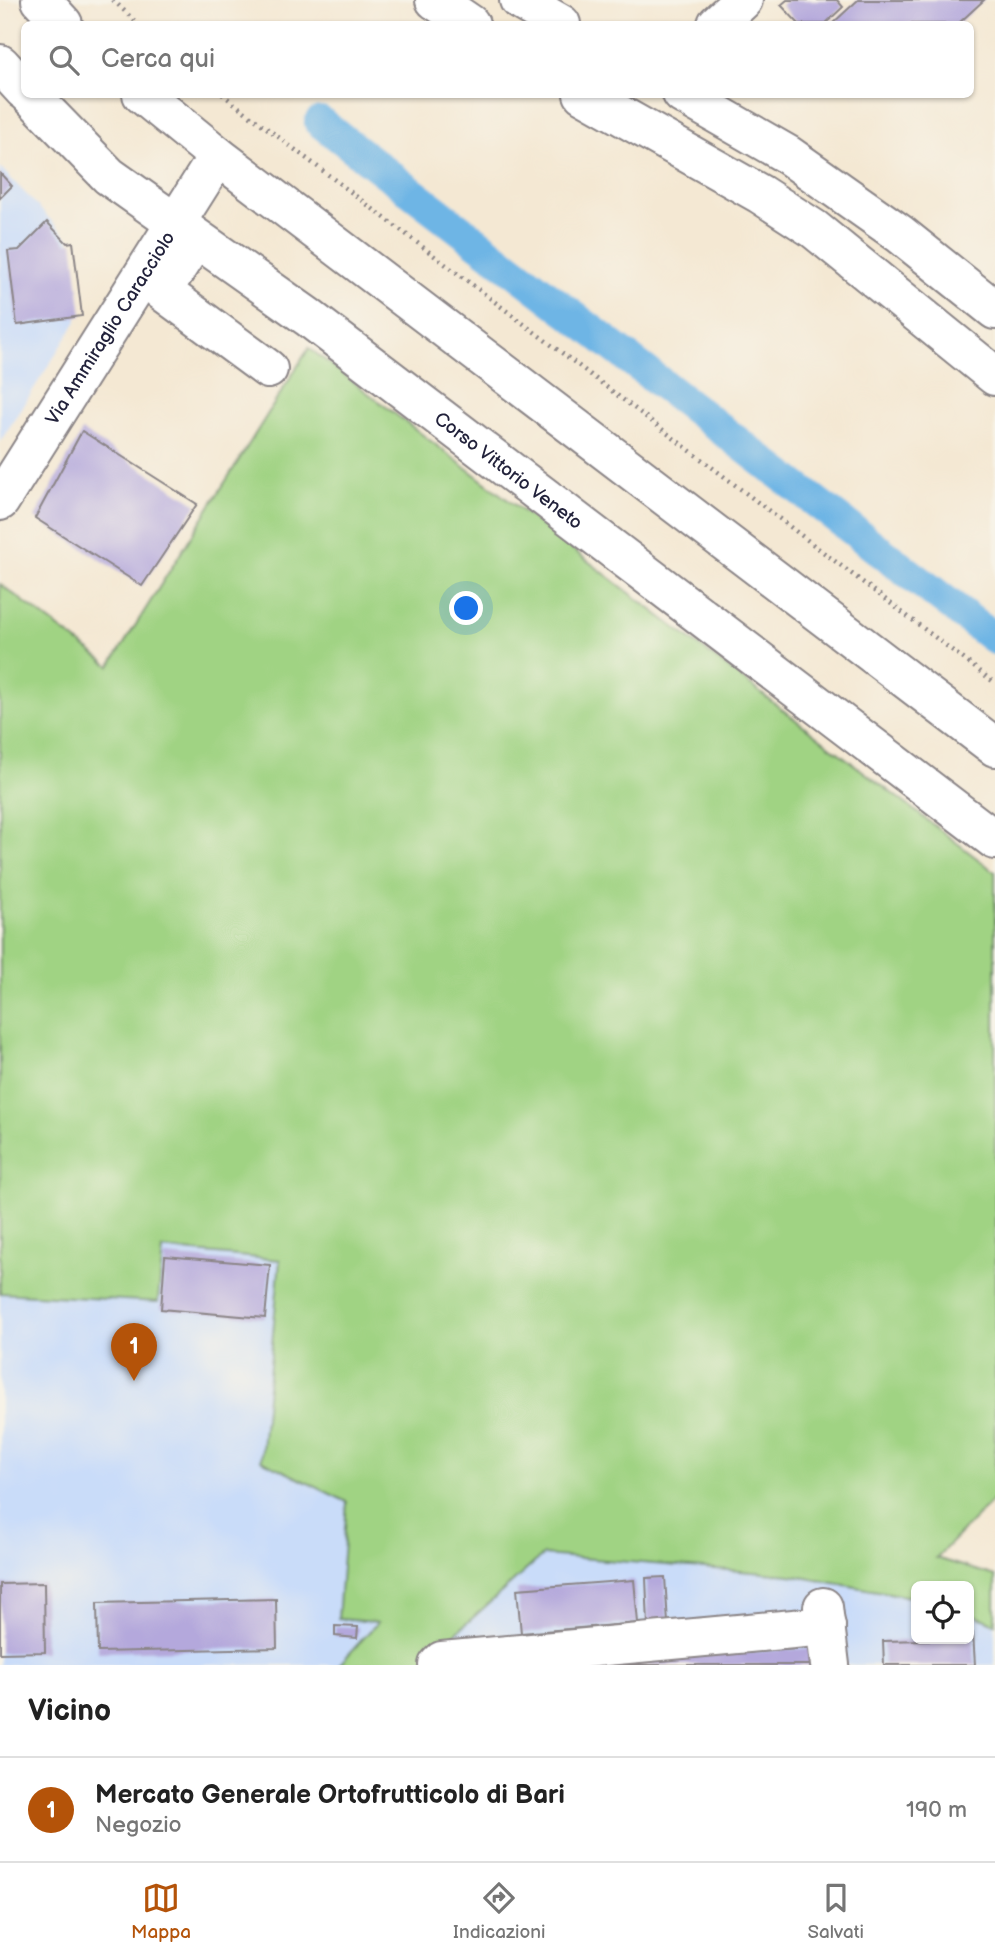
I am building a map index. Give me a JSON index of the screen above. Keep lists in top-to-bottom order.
{
  "streets": {
    "street": ["Via Ammiraglio Caracciolo", "Corso Vittorio Veneto"]
  },
  "crossings": [
    ["Via Ammiraglio Caracciolo", "Corso Vittorio Veneto"]
  ],
  "page": {
    "search": "Cerca qui",
    "pins": "1",
    "heading": "Vicino",
    "list": [
      {
        "mark": "1",
        "name": "Mercato Generale Ortofrutticolo di Bari",
        "note": "Negozio",
        "value": "190 m"
      }
    ],
    "nav": ["Mappa", "Indicazioni", "Salvati"]
  }
}
